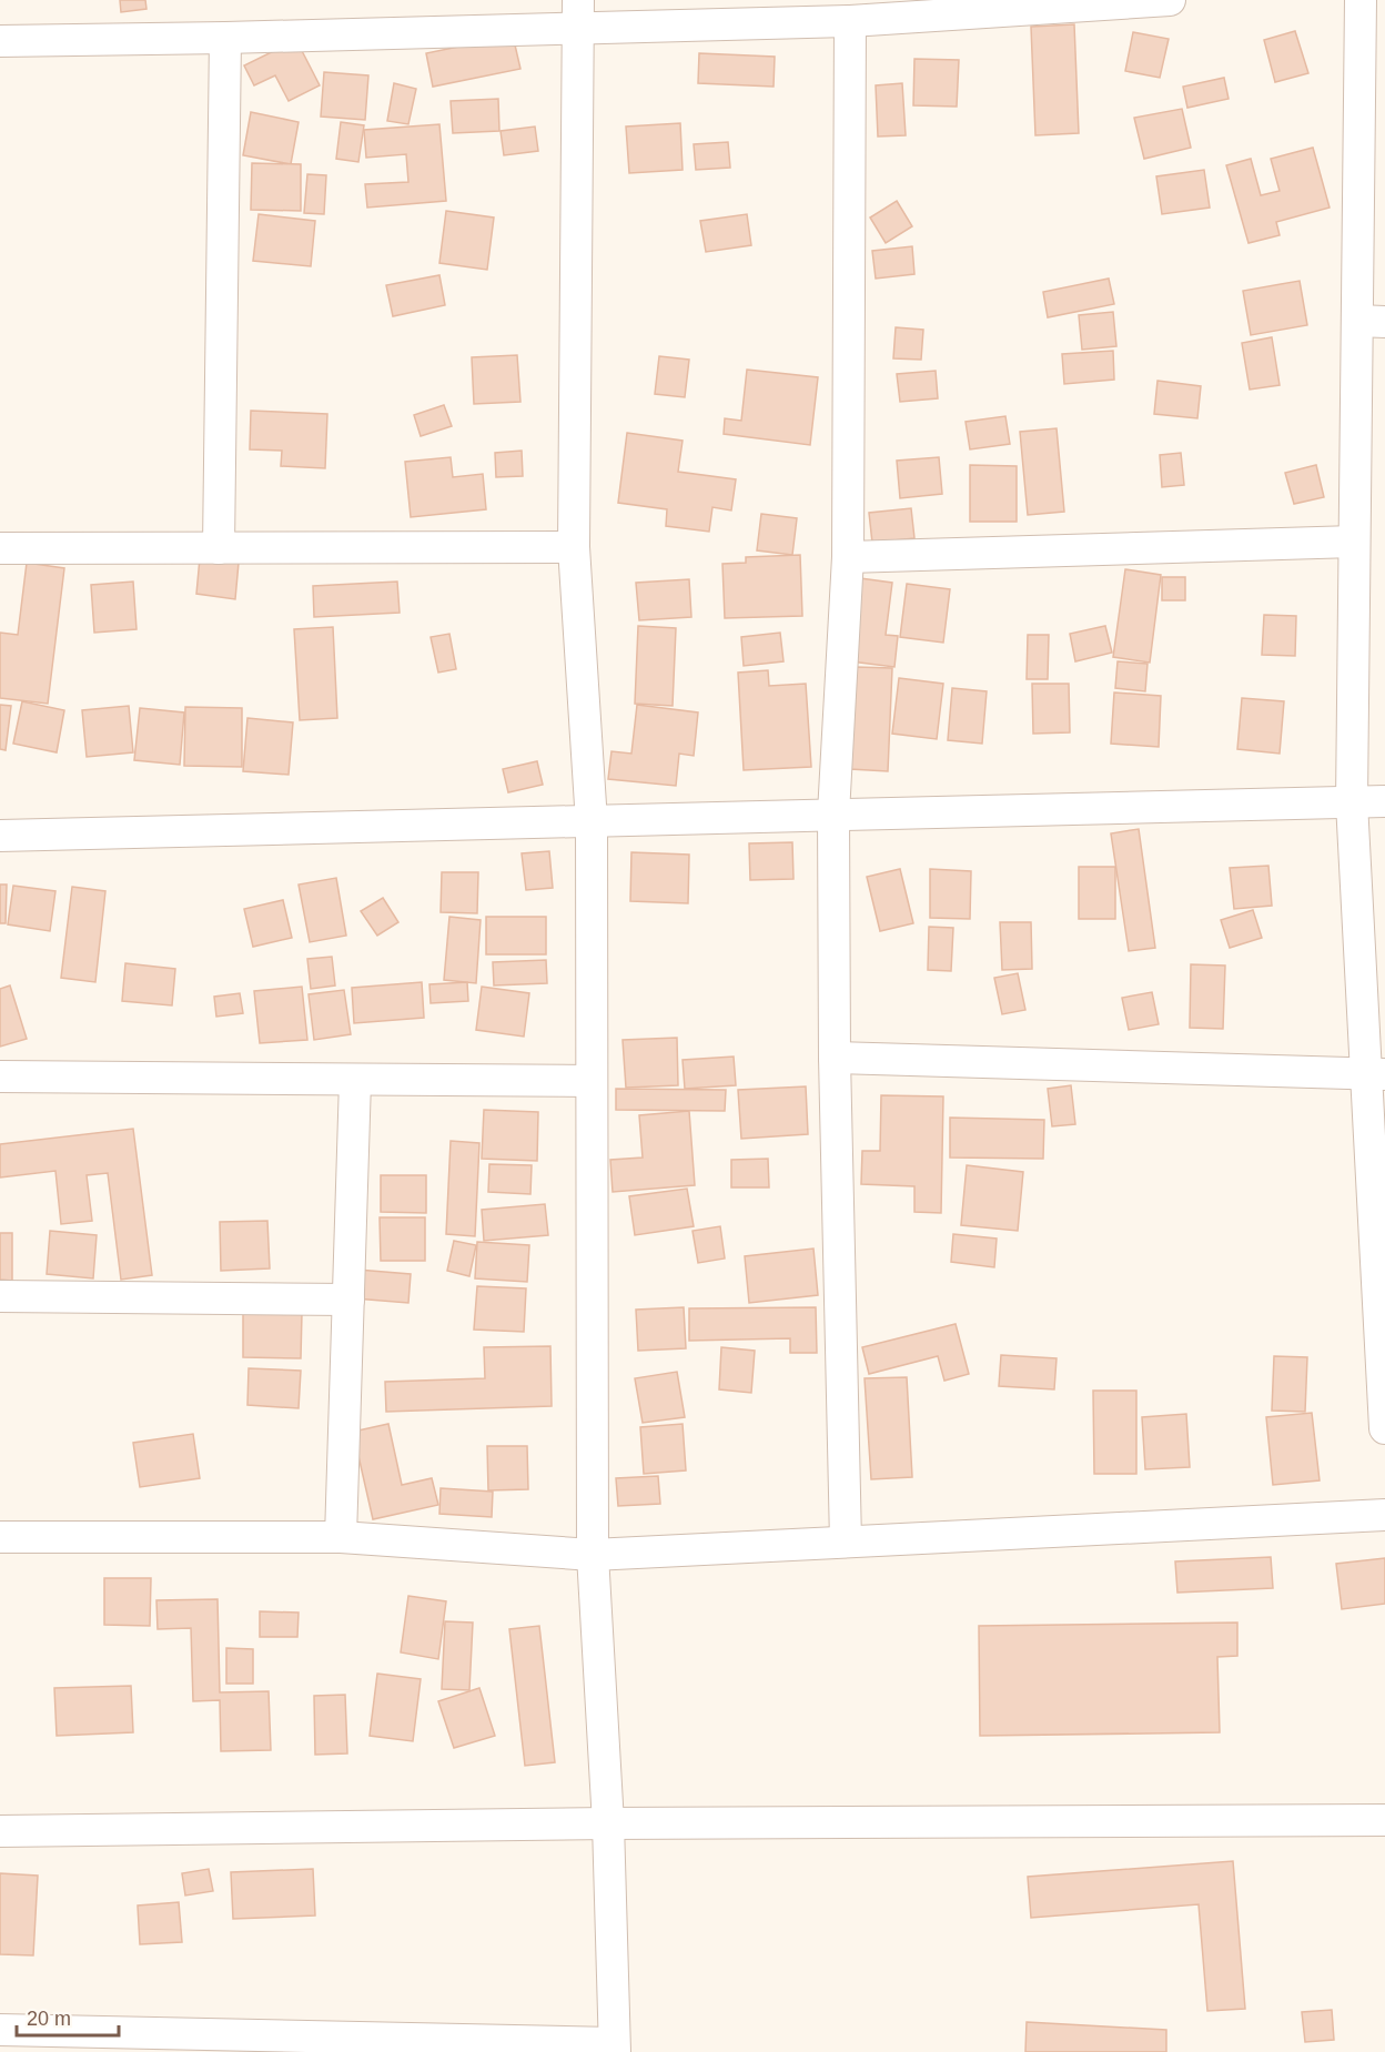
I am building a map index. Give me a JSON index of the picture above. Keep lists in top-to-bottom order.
{
  "scale_bar": "20 m"
}
